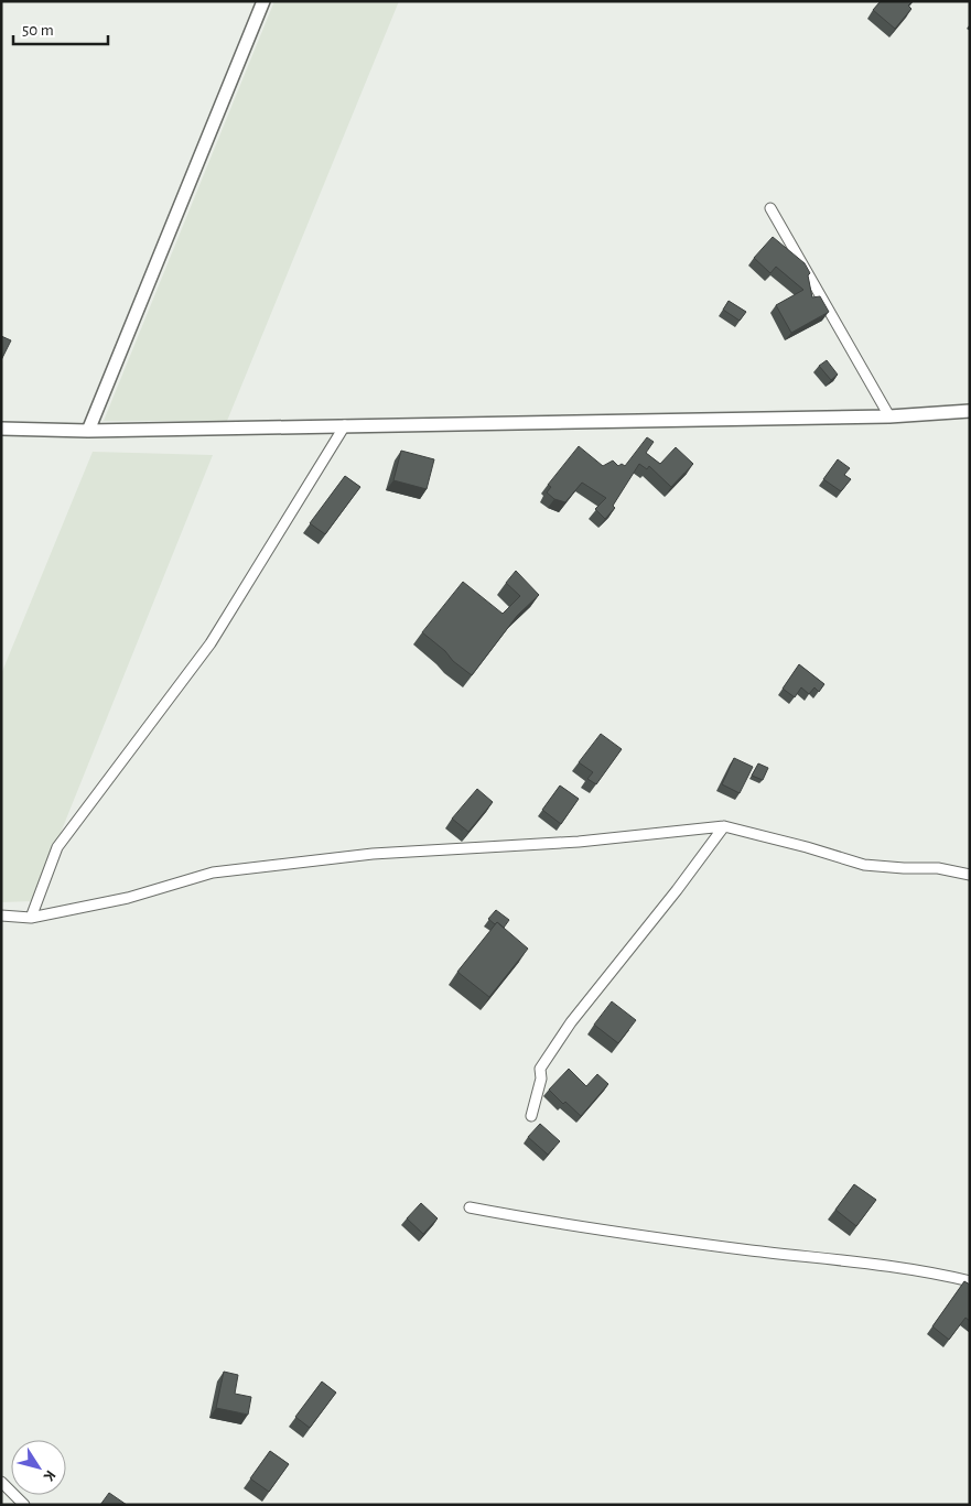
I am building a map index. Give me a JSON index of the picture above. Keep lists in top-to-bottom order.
{
  "scale_bar": "50 m",
  "north": "bottom right"
}
